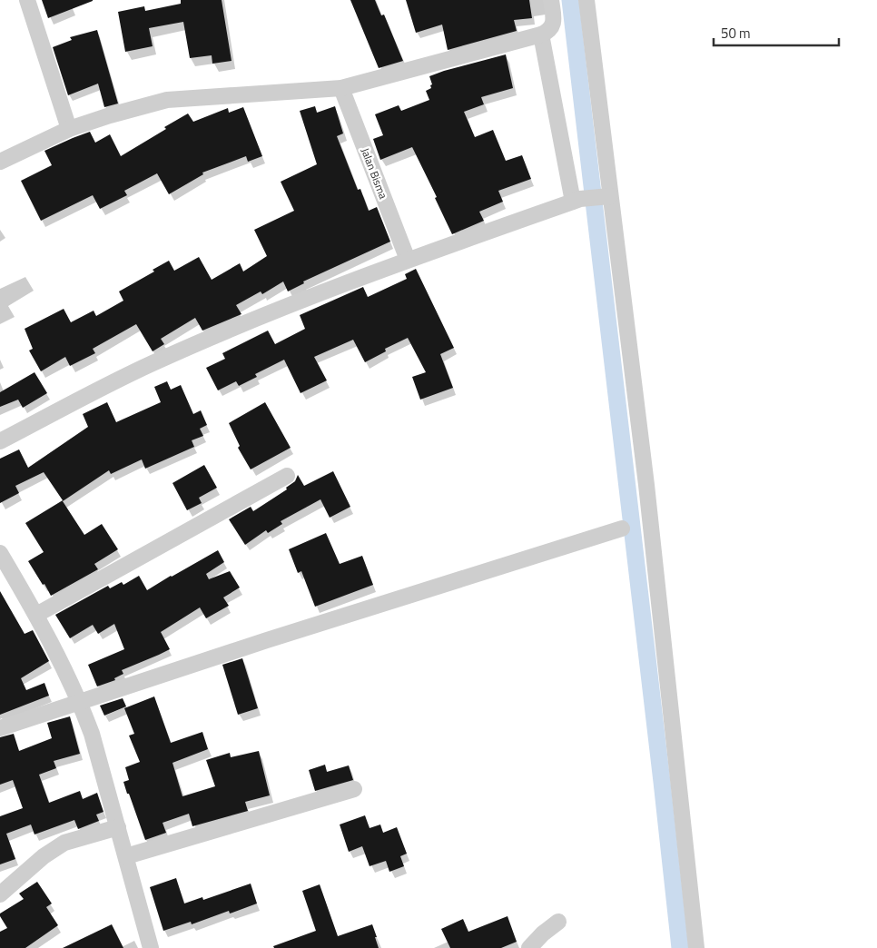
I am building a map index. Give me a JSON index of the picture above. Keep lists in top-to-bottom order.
{
  "streets": {
    "street": ["Jalan Bisma"]
  },
  "scale_bar": "50 m"
}
